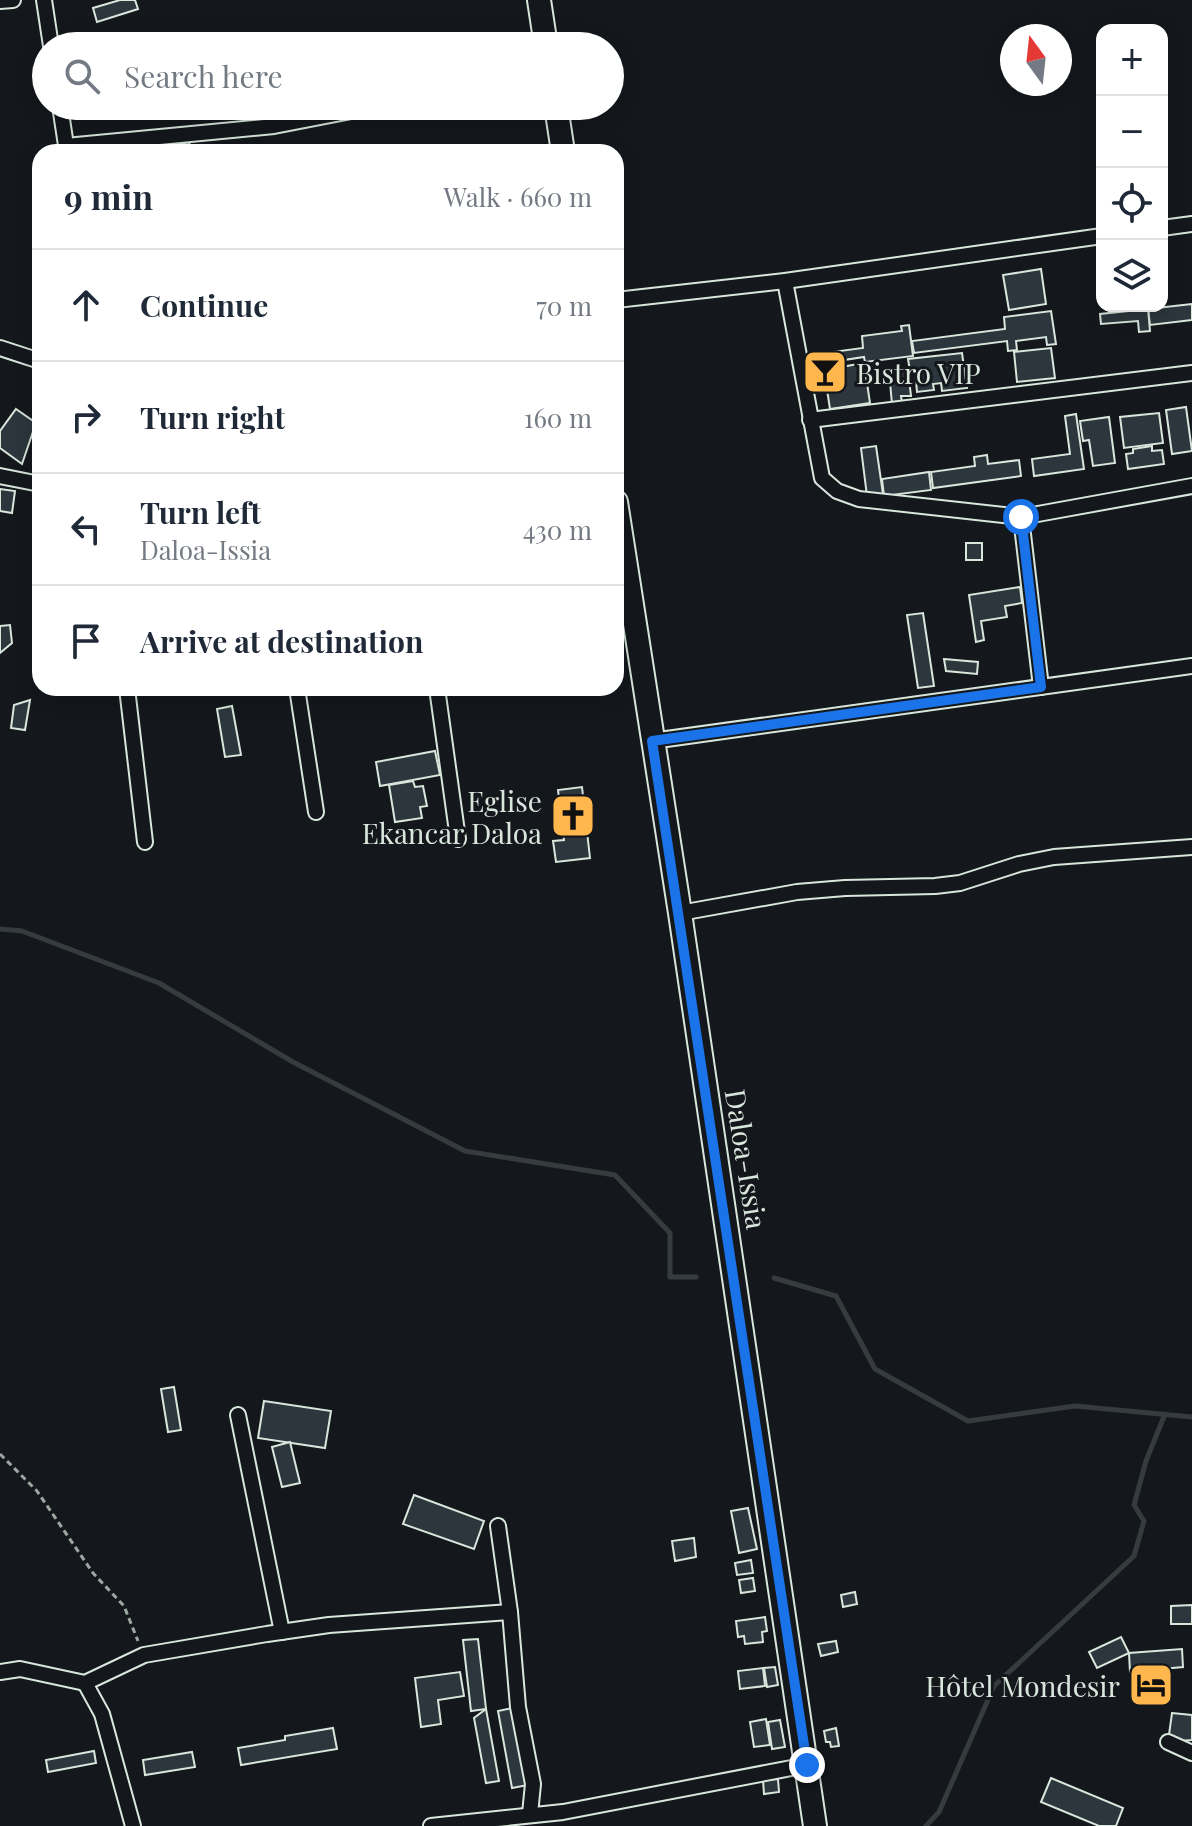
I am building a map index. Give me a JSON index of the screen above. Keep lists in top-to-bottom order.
{
  "streets": {
    "main road": ["Daloa-Issia"]
  },
  "places": {
    "bar": ["Bistro VIP"],
    "church": ["Eglise Ekancar Daloa"],
    "hotel": ["Hôtel Mondesir"]
  },
  "north": "top",
  "page": {
    "map_buttons": ["+", "−"],
    "search": "Search here",
    "heading": ["9 min", "Walk · 660 m"],
    "list": [
      ["Continue", "70 m"],
      ["Turn right", "160 m"],
      ["Turn left", "Daloa-Issia", "430 m"],
      "Arrive at destination"
    ]
  }
}
